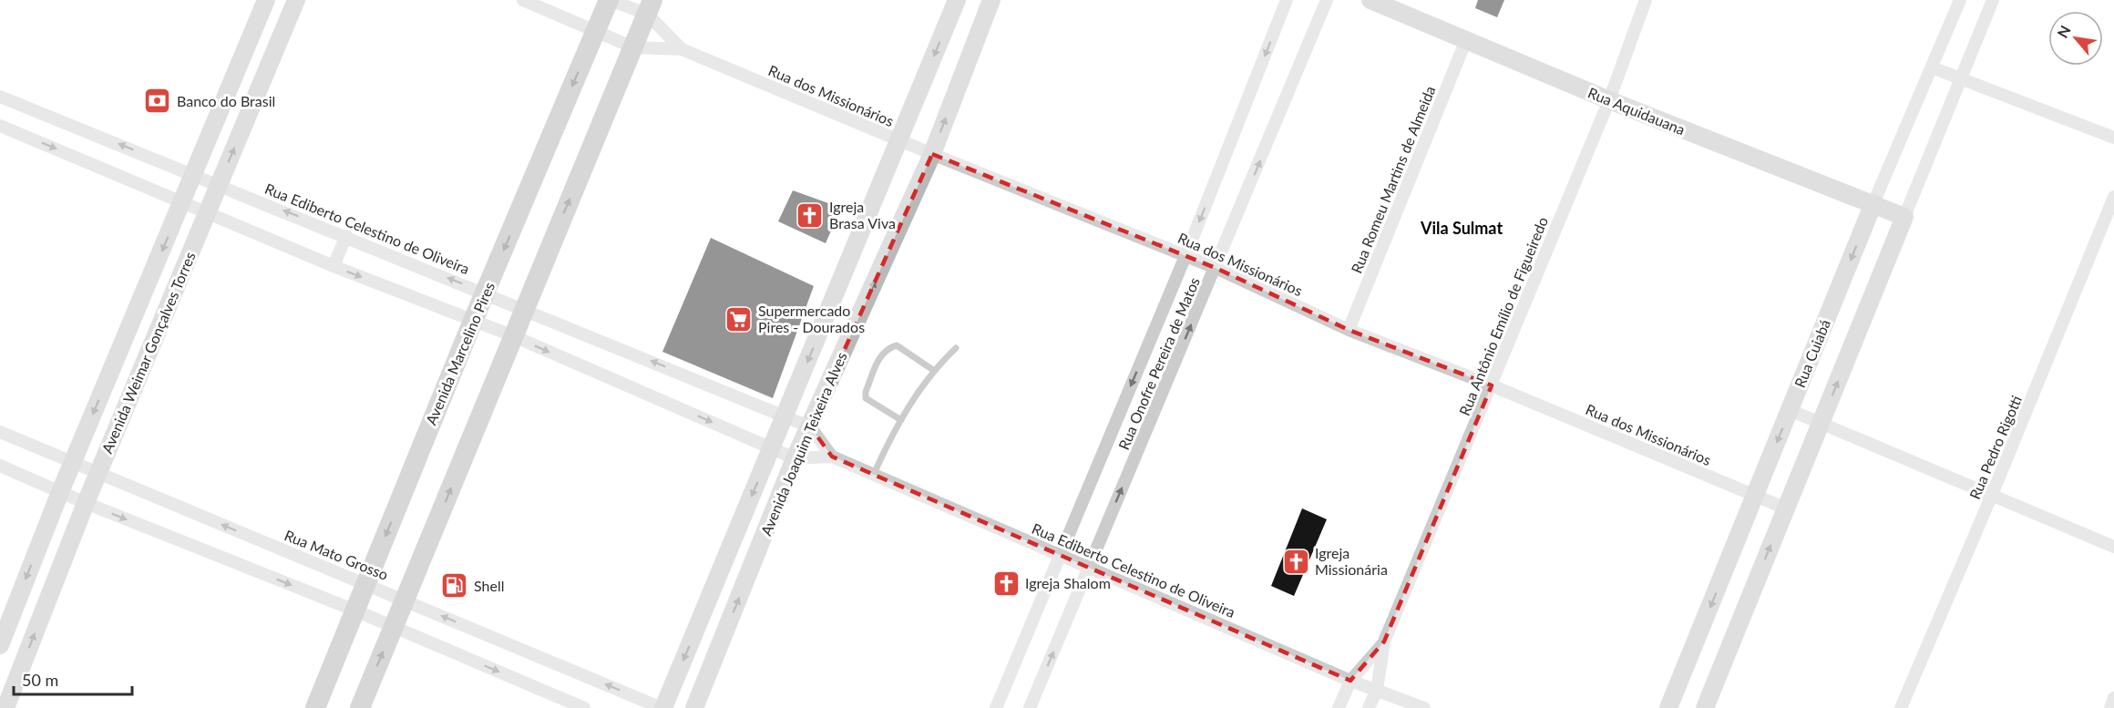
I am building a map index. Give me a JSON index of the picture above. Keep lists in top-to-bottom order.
{
  "streets": {
    "main road": [
      "Rua Aquidauana",
      "Avenida Weimar Gonçalves Torres",
      "Avenida Marcelino Pires",
      "Rua Cuiabá",
      "Avenida Joaquim Teixeira Alves"
    ],
    "street": [
      "Rua dos Missionários",
      "Rua Romeu Martins de Almeida",
      "Rua Ediberto Celestino de Oliveira",
      "Rua Antônio Emílio de Figueiredo",
      "Rua Onofre Pereira de Matos",
      "Rua Pedro Rigotti",
      "Rua Mato Grosso"
    ]
  },
  "crossings": [
    ["Rua dos Missionários", "Rua Romeu Martins de Almeida"],
    ["Rua dos Missionários", "Rua Antônio Emílio de Figueiredo"],
    ["Rua dos Missionários", "Avenida Marcelino Pires"],
    ["Rua dos Missionários", "Rua Cuiabá"],
    ["Rua dos Missionários", "Rua Onofre Pereira de Matos"],
    ["Rua dos Missionários", "Avenida Joaquim Teixeira Alves"],
    ["Rua Aquidauana", "Rua Romeu Martins de Almeida"],
    ["Rua Aquidauana", "Rua Antônio Emílio de Figueiredo"],
    ["Rua Aquidauana", "Rua Cuiabá"],
    ["Rua Ediberto Celestino de Oliveira", "Rua Antônio Emílio de Figueiredo"],
    ["Rua Ediberto Celestino de Oliveira", "Avenida Weimar Gonçalves Torres"],
    ["Rua Ediberto Celestino de Oliveira", "Avenida Marcelino Pires"],
    ["Rua Ediberto Celestino de Oliveira", "Rua Onofre Pereira de Matos"],
    ["Rua Ediberto Celestino de Oliveira", "Avenida Joaquim Teixeira Alves"],
    ["Avenida Weimar Gonçalves Torres", "Rua Mato Grosso"],
    ["Avenida Marcelino Pires", "Rua Mato Grosso"],
    ["Avenida Joaquim Teixeira Alves", "Rua Mato Grosso"]
  ],
  "one_way": ["Rua Cuiabá"],
  "districts": ["Vila Sulmat"],
  "places": {
    "bank": ["Banco do Brasil"],
    "church": ["Igreja Brasa Viva", "Igreja Missionária", "Igreja Shalom"],
    "supermarket": ["Supermercado Pires - Dourados"],
    "fuel station": ["Shell"]
  },
  "scale_bar": "50 m",
  "north": "top left"
}
